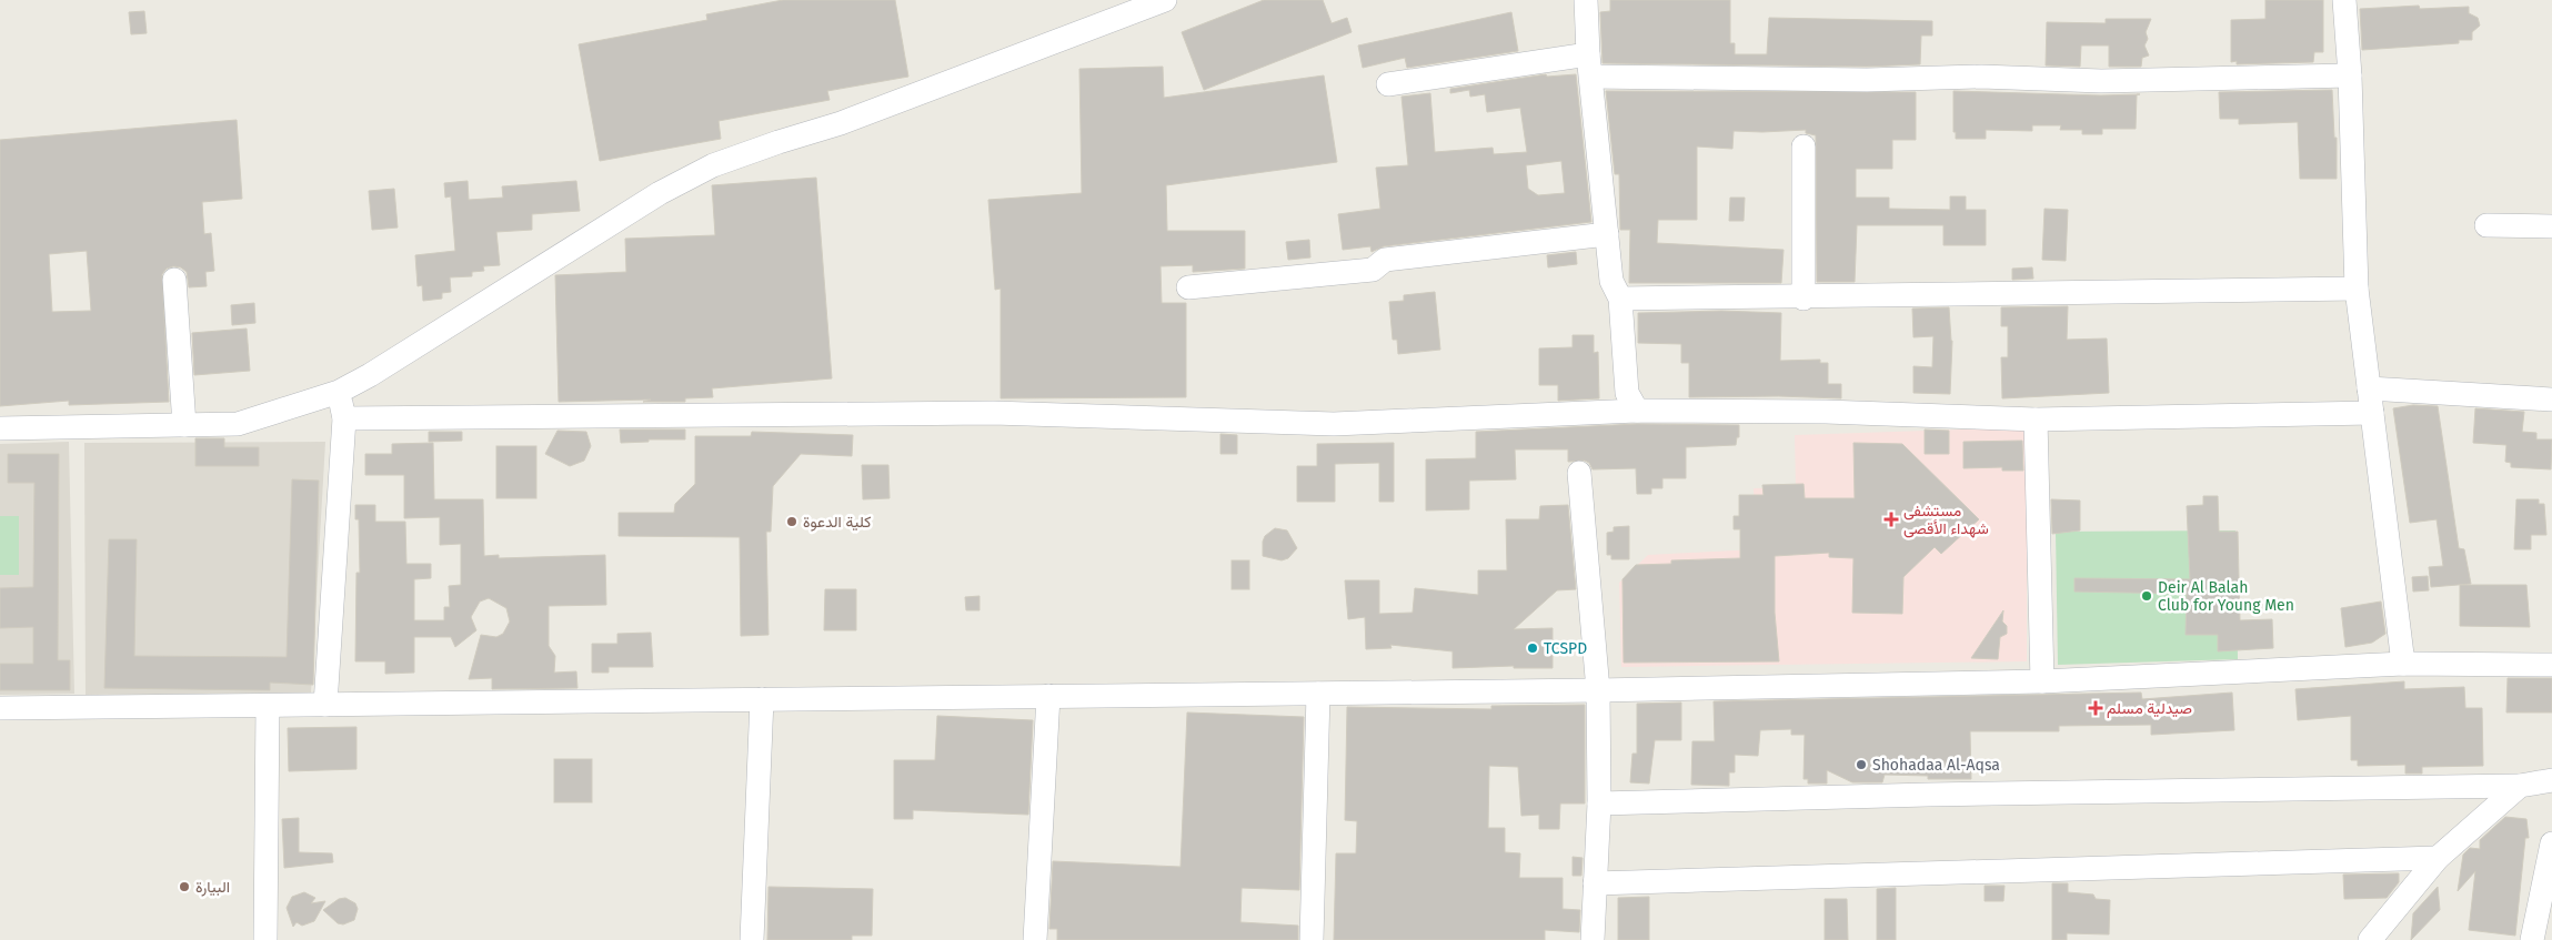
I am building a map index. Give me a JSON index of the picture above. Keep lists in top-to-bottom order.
{
  "places": {
    "health": ["مستشفى شهداء الأقصى", "صيدلية مسلم"],
    "other": [
      "كلية الدعوة",
      "Deir Al Balah Club for Young Men",
      "TCSPD",
      "Shohadaa Al-Aqsa",
      "البيارة"
    ]
  }
}
